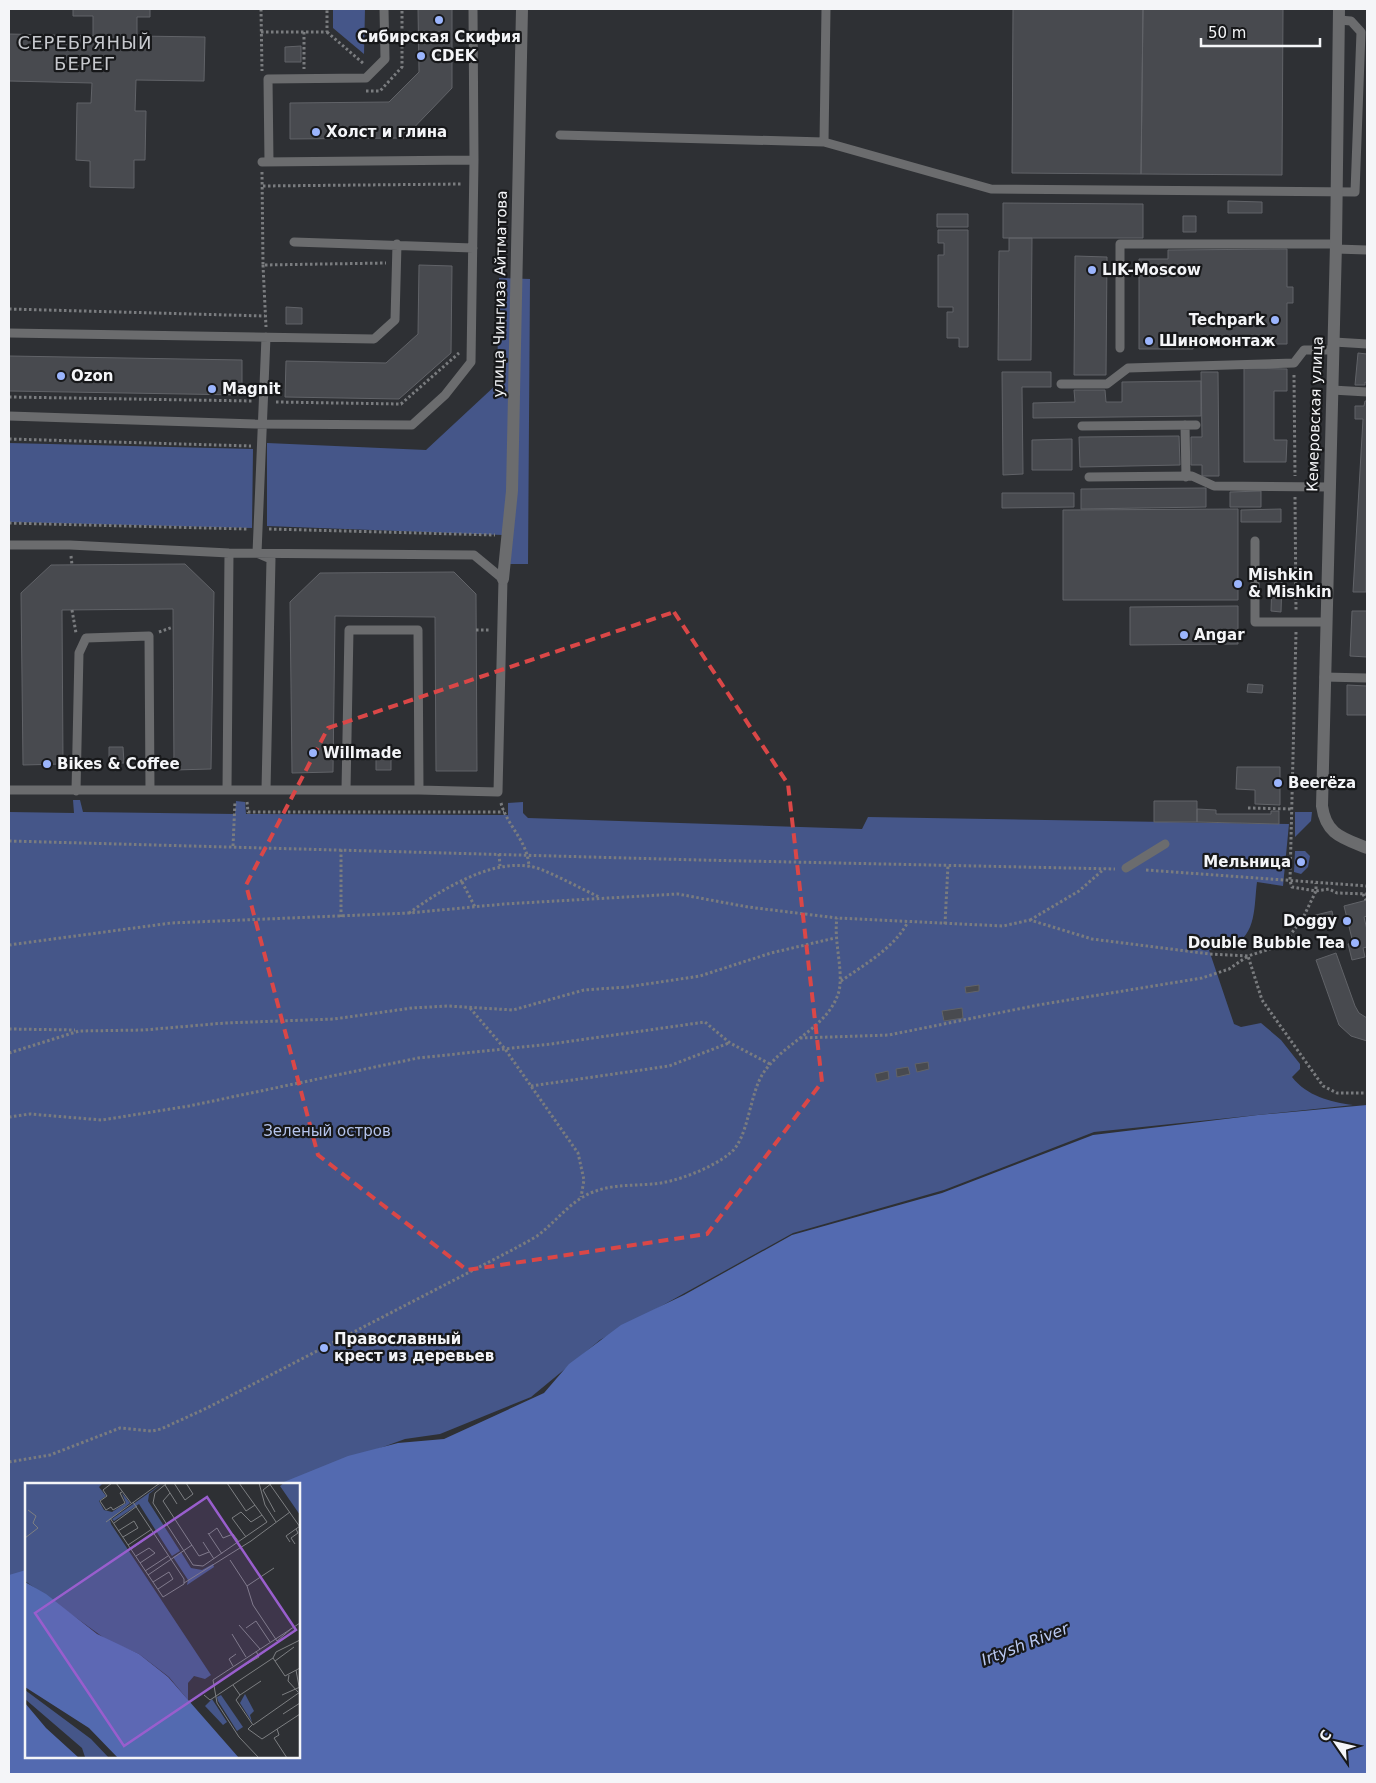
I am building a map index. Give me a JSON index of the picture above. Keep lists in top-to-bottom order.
{
  "streets": {
    "street": ["улица Чингиза Айтматова", "Кемеровская улица"]
  },
  "districts": ["СЕРЕБРЯНЫЙ БЕРЕГ"],
  "water": ["Irtysh River"],
  "parks": ["Зеленый остров"],
  "places": [
    "Сибирская Скифия",
    "CDEK",
    "Холст и глина",
    "LIK-Moscow",
    "Techpark",
    "Шиномонтаж",
    "Ozon",
    "Magnit",
    "Mishkin & Mishkin",
    "Angar",
    "Willmade",
    "Bikes & Coffee",
    "Beerëza",
    "Мельница",
    "Doggy",
    "Double Bubble Tea",
    "Православный крест из деревьев"
  ],
  "scale_bar": "50 m",
  "north": "top left"
}
